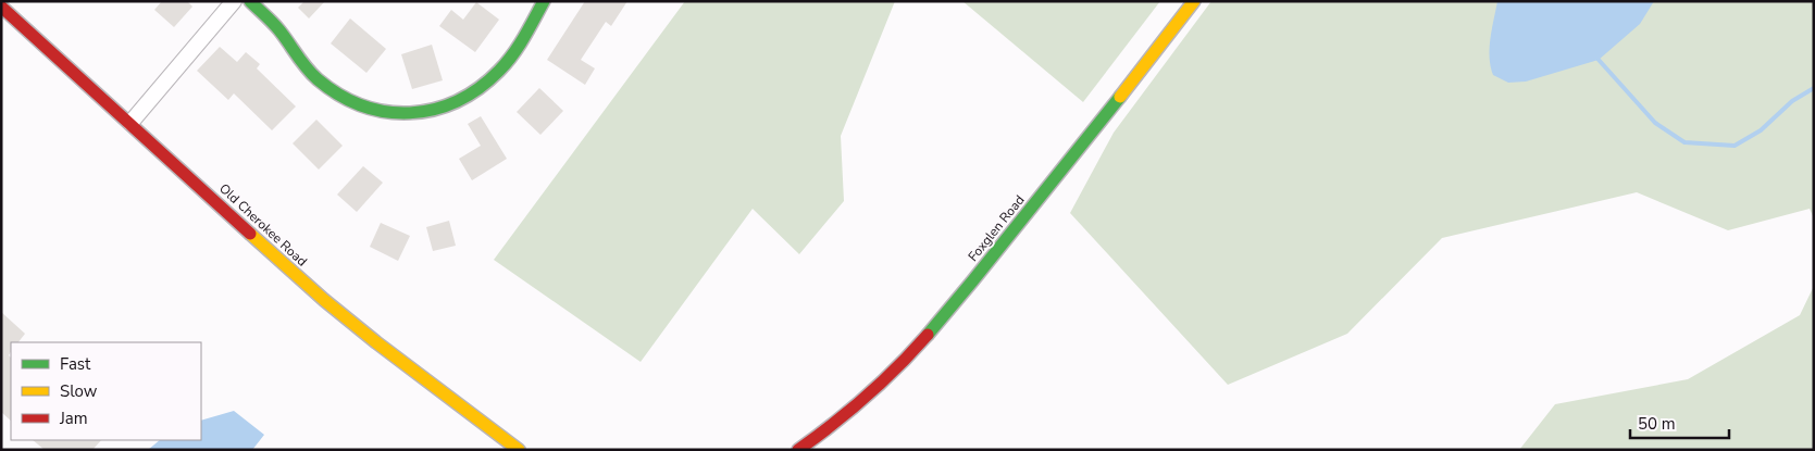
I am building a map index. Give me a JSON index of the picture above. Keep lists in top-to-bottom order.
{
  "streets": {
    "street": ["Old Cherokee Road", "Foxglen Road"]
  },
  "legend": ["Fast", "Slow", "Jam"],
  "scale_bar": "50 m"
}
